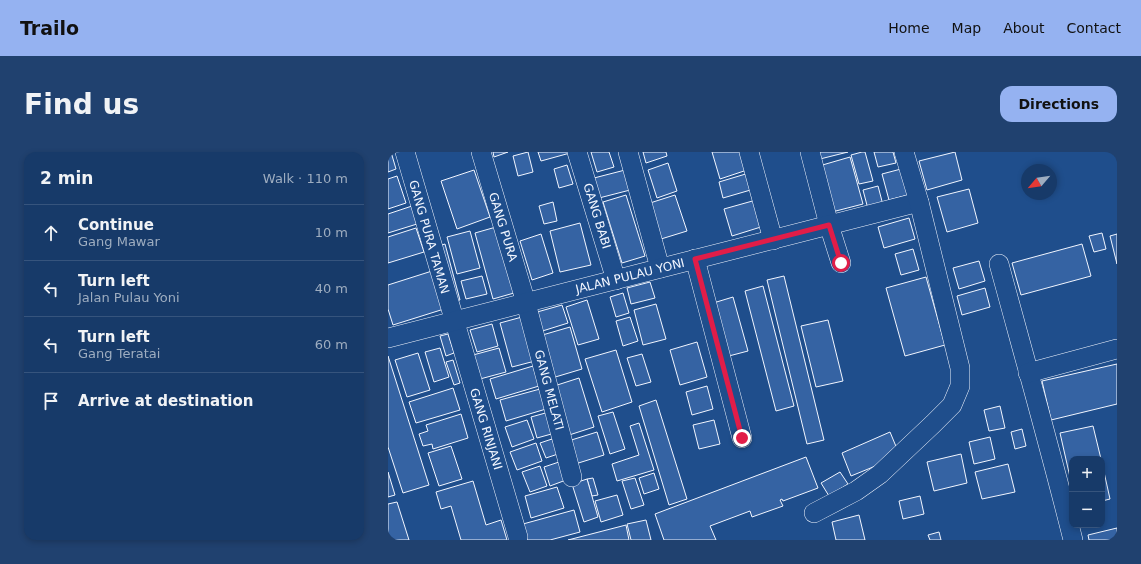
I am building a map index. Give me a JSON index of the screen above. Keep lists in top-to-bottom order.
{
  "streets": {
    "street": [
      "GANG BABI",
      "GANG PURA",
      "GANG PURA TAMAN",
      "JALAN PULAU YONI",
      "GANG MELATI",
      "GANG RINJANI"
    ]
  },
  "crossings": [
    ["GANG BABI", "JALAN PULAU YONI"],
    ["GANG PURA", "JALAN PULAU YONI"],
    ["GANG PURA", "GANG MELATI"],
    ["GANG PURA TAMAN", "JALAN PULAU YONI"],
    ["GANG PURA TAMAN", "GANG RINJANI"],
    ["JALAN PULAU YONI", "GANG MELATI"],
    ["JALAN PULAU YONI", "GANG RINJANI"]
  ],
  "north": "bottom left",
  "page": {
    "header": "Trailo",
    "nav": [
      "Home",
      "Map",
      "About",
      "Contact"
    ],
    "buttons": "Directions",
    "title": "Find us",
    "heading": ["2 min", "Walk · 110 m"],
    "list": [
      ["Continue", "Gang Mawar", "10 m"],
      ["Turn left", "Jalan Pulau Yoni", "40 m"],
      ["Turn left", "Gang Teratai", "60 m"],
      "Arrive at destination"
    ],
    "map_buttons": ["+", "−"]
  }
}
